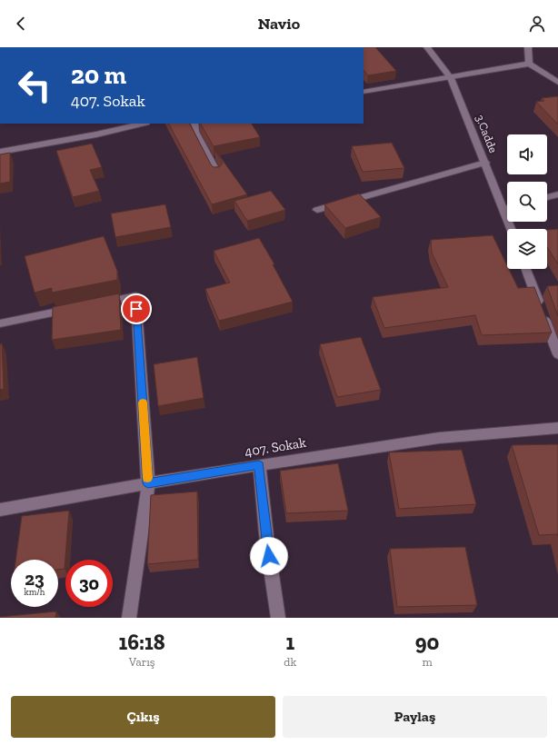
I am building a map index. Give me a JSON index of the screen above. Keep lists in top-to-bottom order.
{
  "streets": {
    "street": ["3.Cadde", "407. Sokak"]
  },
  "page": {
    "header": "Navio",
    "turn": ["20 m", "407. Sokak"],
    "speed": "23 km/h",
    "limit": "30",
    "eta": [
      "16:18",
      "Varış",
      "1",
      "dk",
      "90",
      "m"
    ],
    "buttons": ["Çıkış", "Paylaş"]
  }
}
